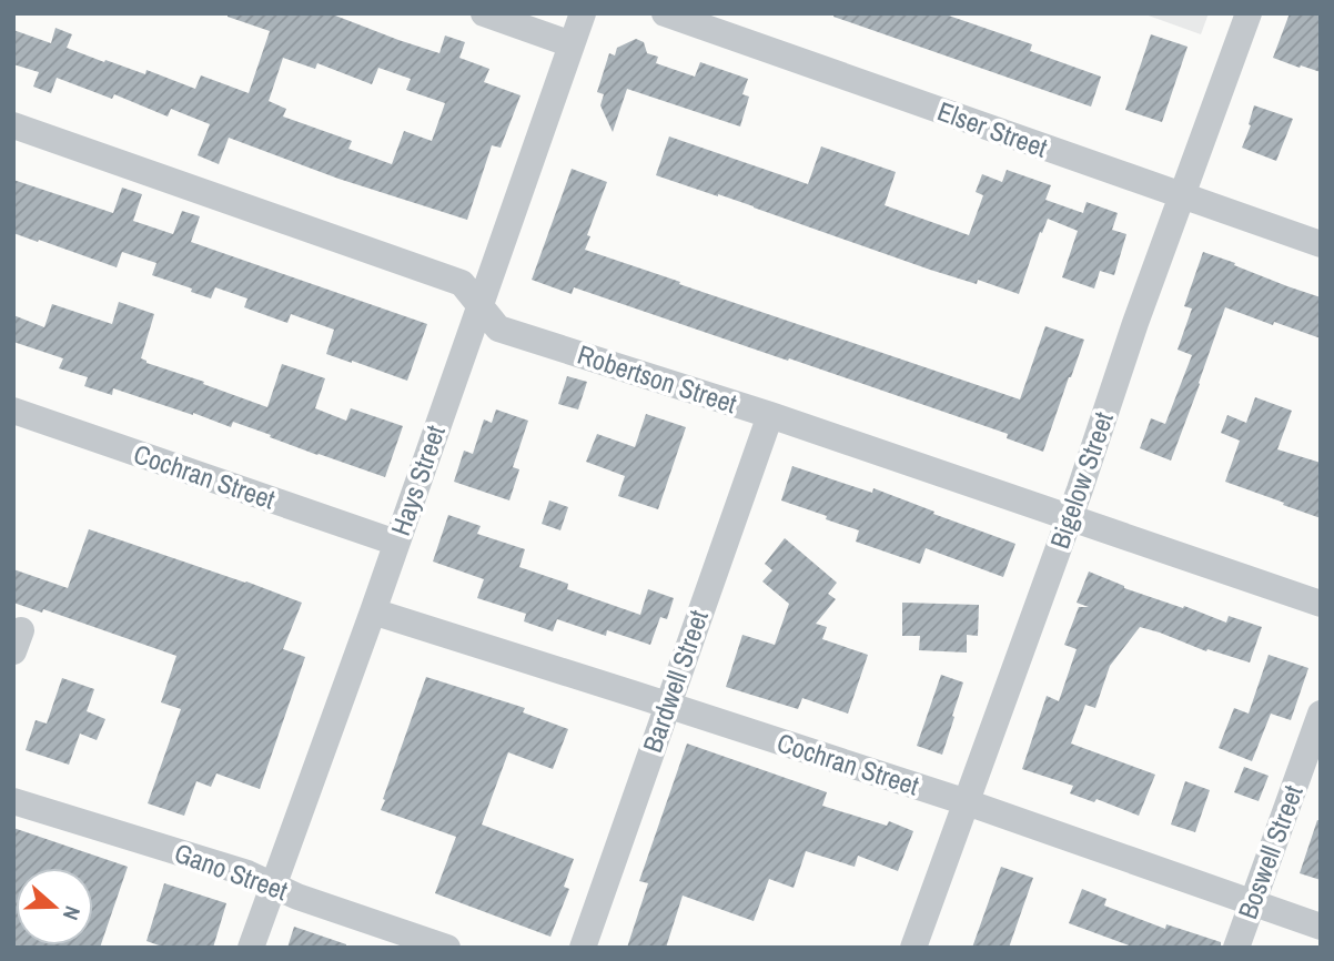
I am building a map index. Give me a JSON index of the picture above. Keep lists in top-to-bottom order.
{
  "streets": {
    "street": [
      "Elser Street",
      "Robertson Street",
      "Cochran Street",
      "Hays Street",
      "Bigelow Street",
      "Bardwell Street",
      "Boswell Street",
      "Gano Street"
    ]
  },
  "crossings": [
    ["Elser Street", "Bigelow Street"],
    ["Robertson Street", "Hays Street"],
    ["Robertson Street", "Bigelow Street"],
    ["Robertson Street", "Bardwell Street"],
    ["Cochran Street", "Hays Street"],
    ["Cochran Street", "Bigelow Street"],
    ["Cochran Street", "Bardwell Street"],
    ["Cochran Street", "Boswell Street"],
    ["Hays Street", "Gano Street"]
  ],
  "north": "right"
}
